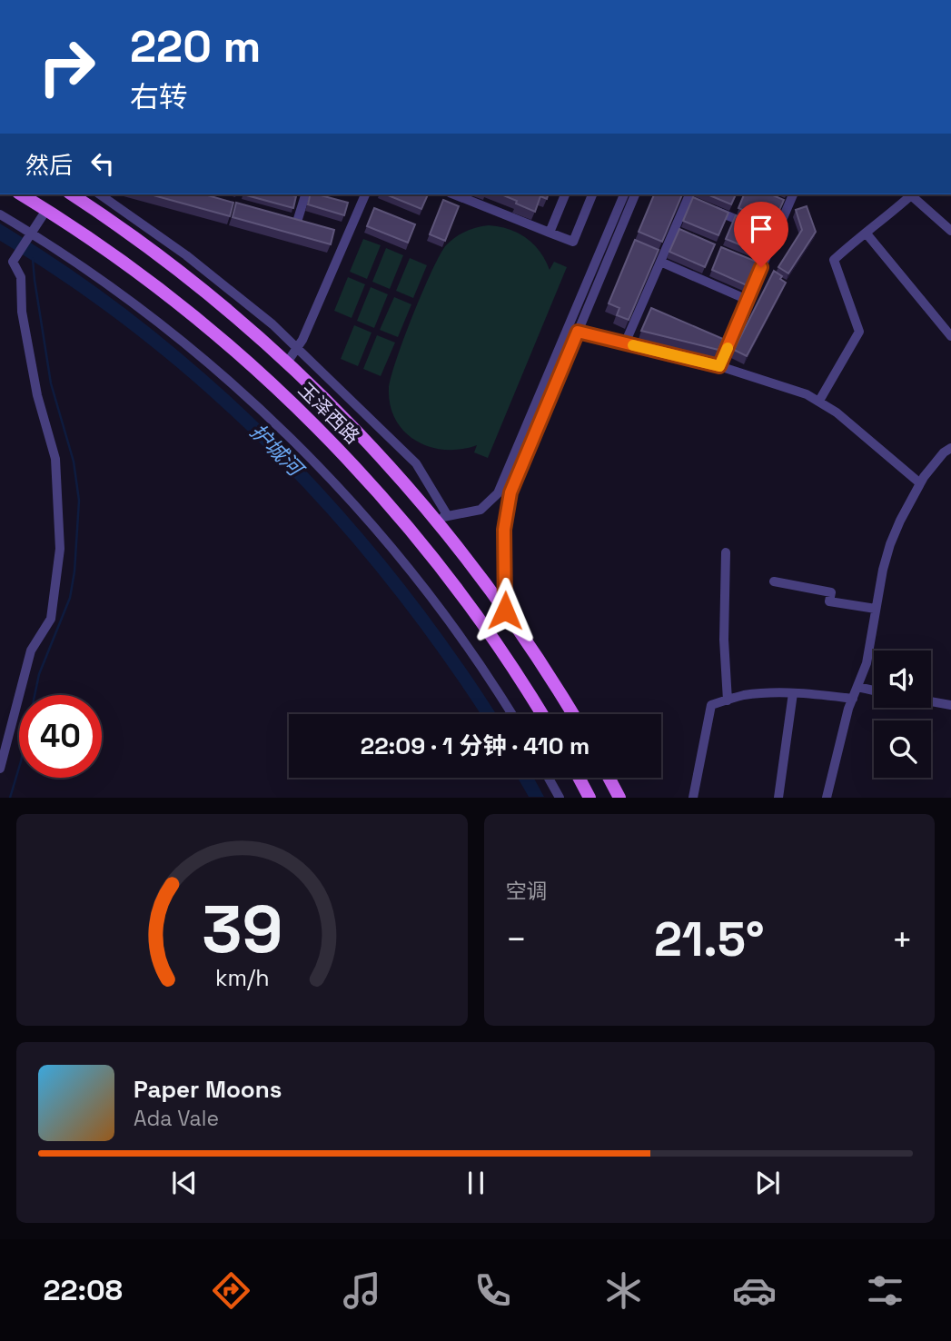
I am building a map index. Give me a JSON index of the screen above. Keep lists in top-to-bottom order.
{
  "streets": {
    "main road": ["玉泽西路"]
  },
  "water": ["护城河"],
  "page": {
    "turn": ["220 m", "右转"],
    "then": "然后",
    "limit": "40",
    "trip": "22:09 · 1 分钟 · 410 m",
    "tile": "空调",
    "heat": ["−", "21.5°", "+"],
    "song": ["Paper Moons", "Ada Vale"],
    "tabs": "22:08",
    "gauge": ["39", "km/h"]
  }
}
